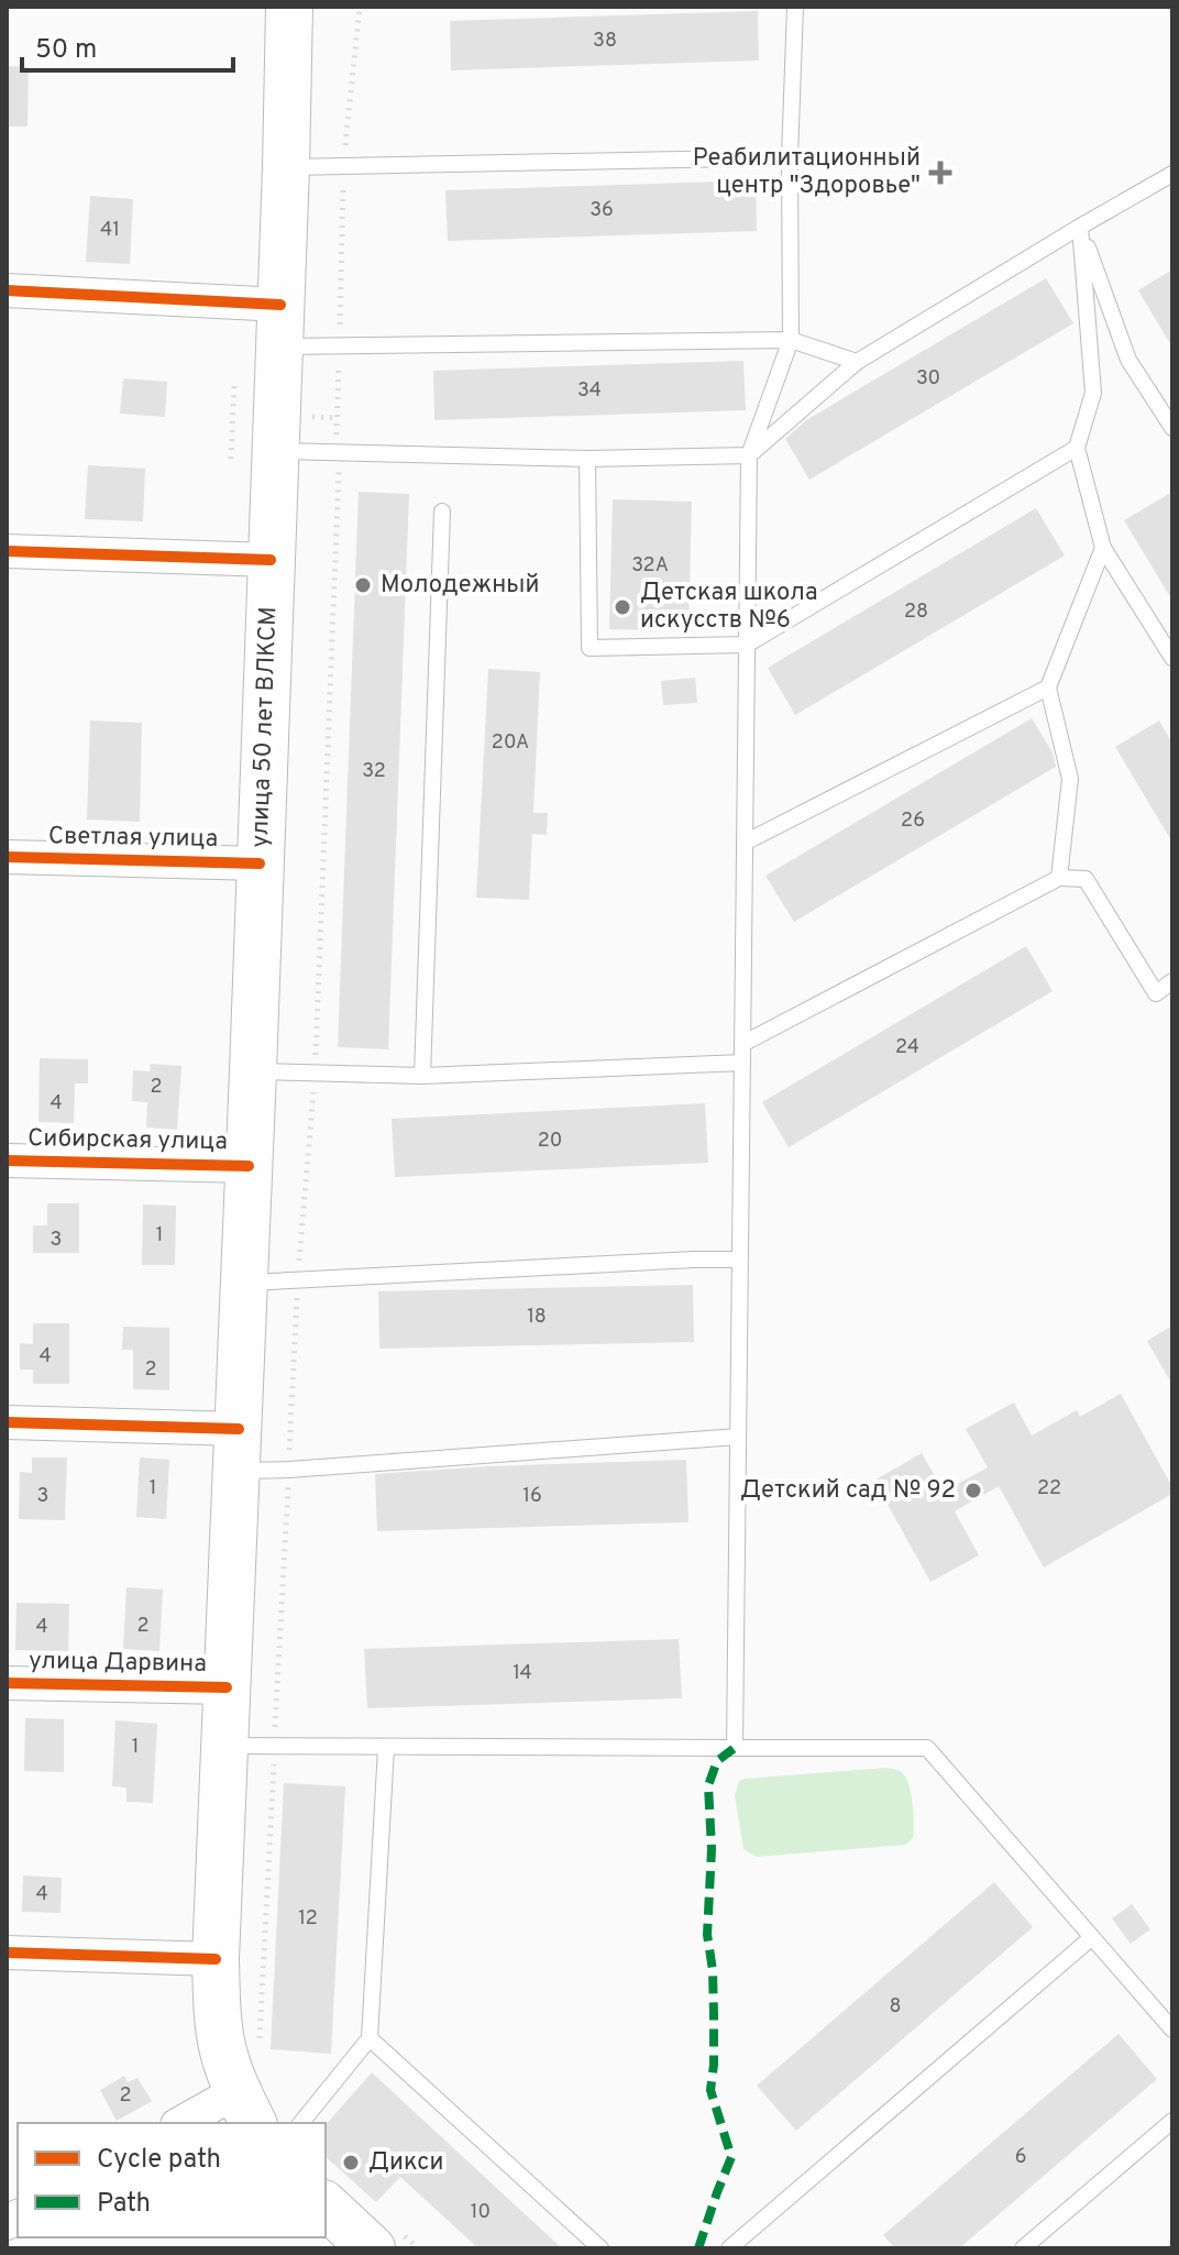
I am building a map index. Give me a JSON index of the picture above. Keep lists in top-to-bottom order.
{
  "streets": {
    "main road": ["улица 50 лет ВЛКСМ"],
    "street": ["Светлая улица", "Сибирская улица", "улица Дарвина"]
  },
  "crossings": [
    ["улица 50 лет ВЛКСМ", "Светлая улица"],
    ["улица 50 лет ВЛКСМ", "Сибирская улица"],
    ["улица 50 лет ВЛКСМ", "улица Дарвина"]
  ],
  "places": {
    "health": ["Реабилитационный центр \"Здоровье\""],
    "other": [
      "Молодежный",
      "Детская школа искусств №6",
      "Детский сад № 92",
      "Дикси"
    ]
  },
  "house_numbers": [
    "38",
    "36",
    "41",
    "30",
    "34",
    "32А",
    "28",
    "20А",
    "32",
    "26",
    "24",
    "2",
    "4",
    "20",
    "1",
    "3",
    "18",
    "4",
    "2",
    "1",
    "22",
    "3",
    "16",
    "2",
    "4",
    "14",
    "1",
    "4",
    "12",
    "8",
    "2",
    "6",
    "10"
  ],
  "legend": ["Cycle path", "Path"],
  "scale_bar": "50 m"
}
